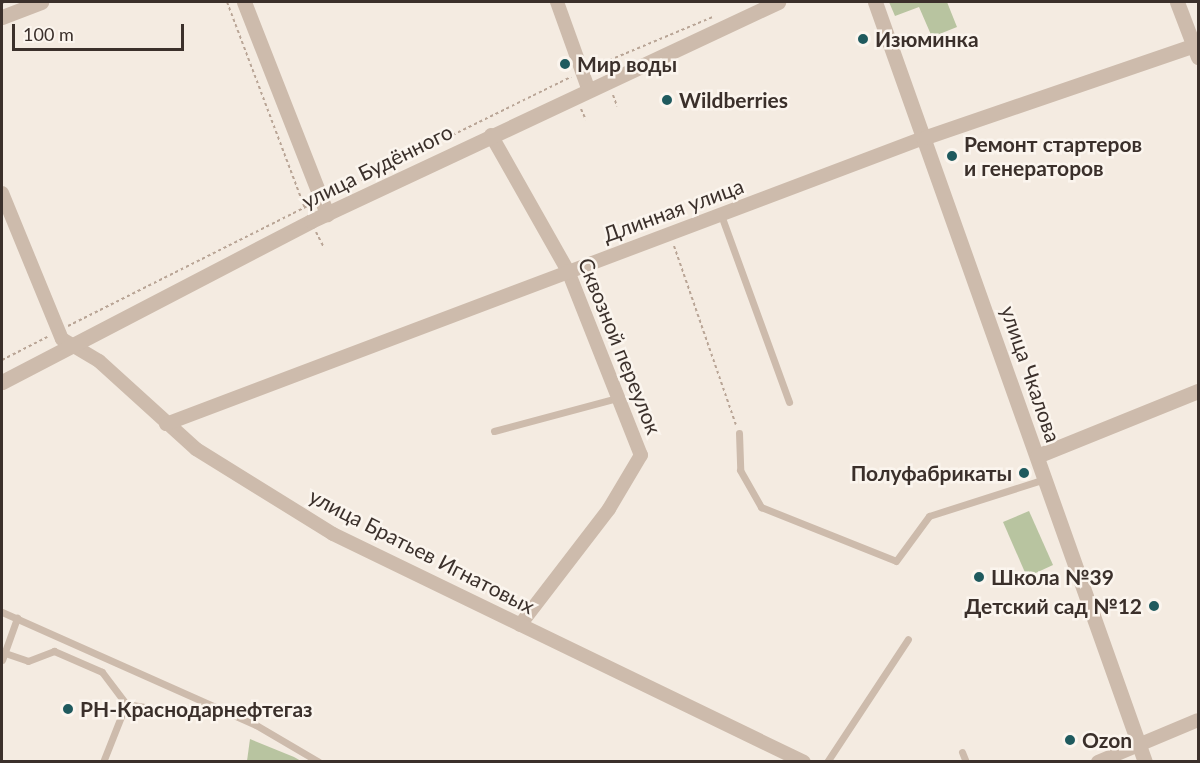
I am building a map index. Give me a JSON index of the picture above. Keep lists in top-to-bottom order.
{
  "streets": {
    "street": [
      "улица Будённого",
      "Длинная улица",
      "Сквозной переулок",
      "улица Чкалова",
      "улица Братьев Игнатовых"
    ]
  },
  "crossings": [
    ["улица Будённого", "Сквозной переулок"],
    ["улица Будённого", "улица Братьев Игнатовых"],
    ["Длинная улица", "Сквозной переулок"],
    ["Длинная улица", "улица Чкалова"],
    ["Длинная улица", "улица Братьев Игнатовых"],
    ["Сквозной переулок", "улица Братьев Игнатовых"]
  ],
  "places": [
    "Изюминка",
    "Мир воды",
    "Wildberries",
    "Ремонт стартеров и генераторов",
    "Полуфабрикаты",
    "Школа №39",
    "Детский сад №12",
    "РН-Краснодарнефтегаз",
    "Ozon"
  ],
  "scale_bar": "100 m"
}
